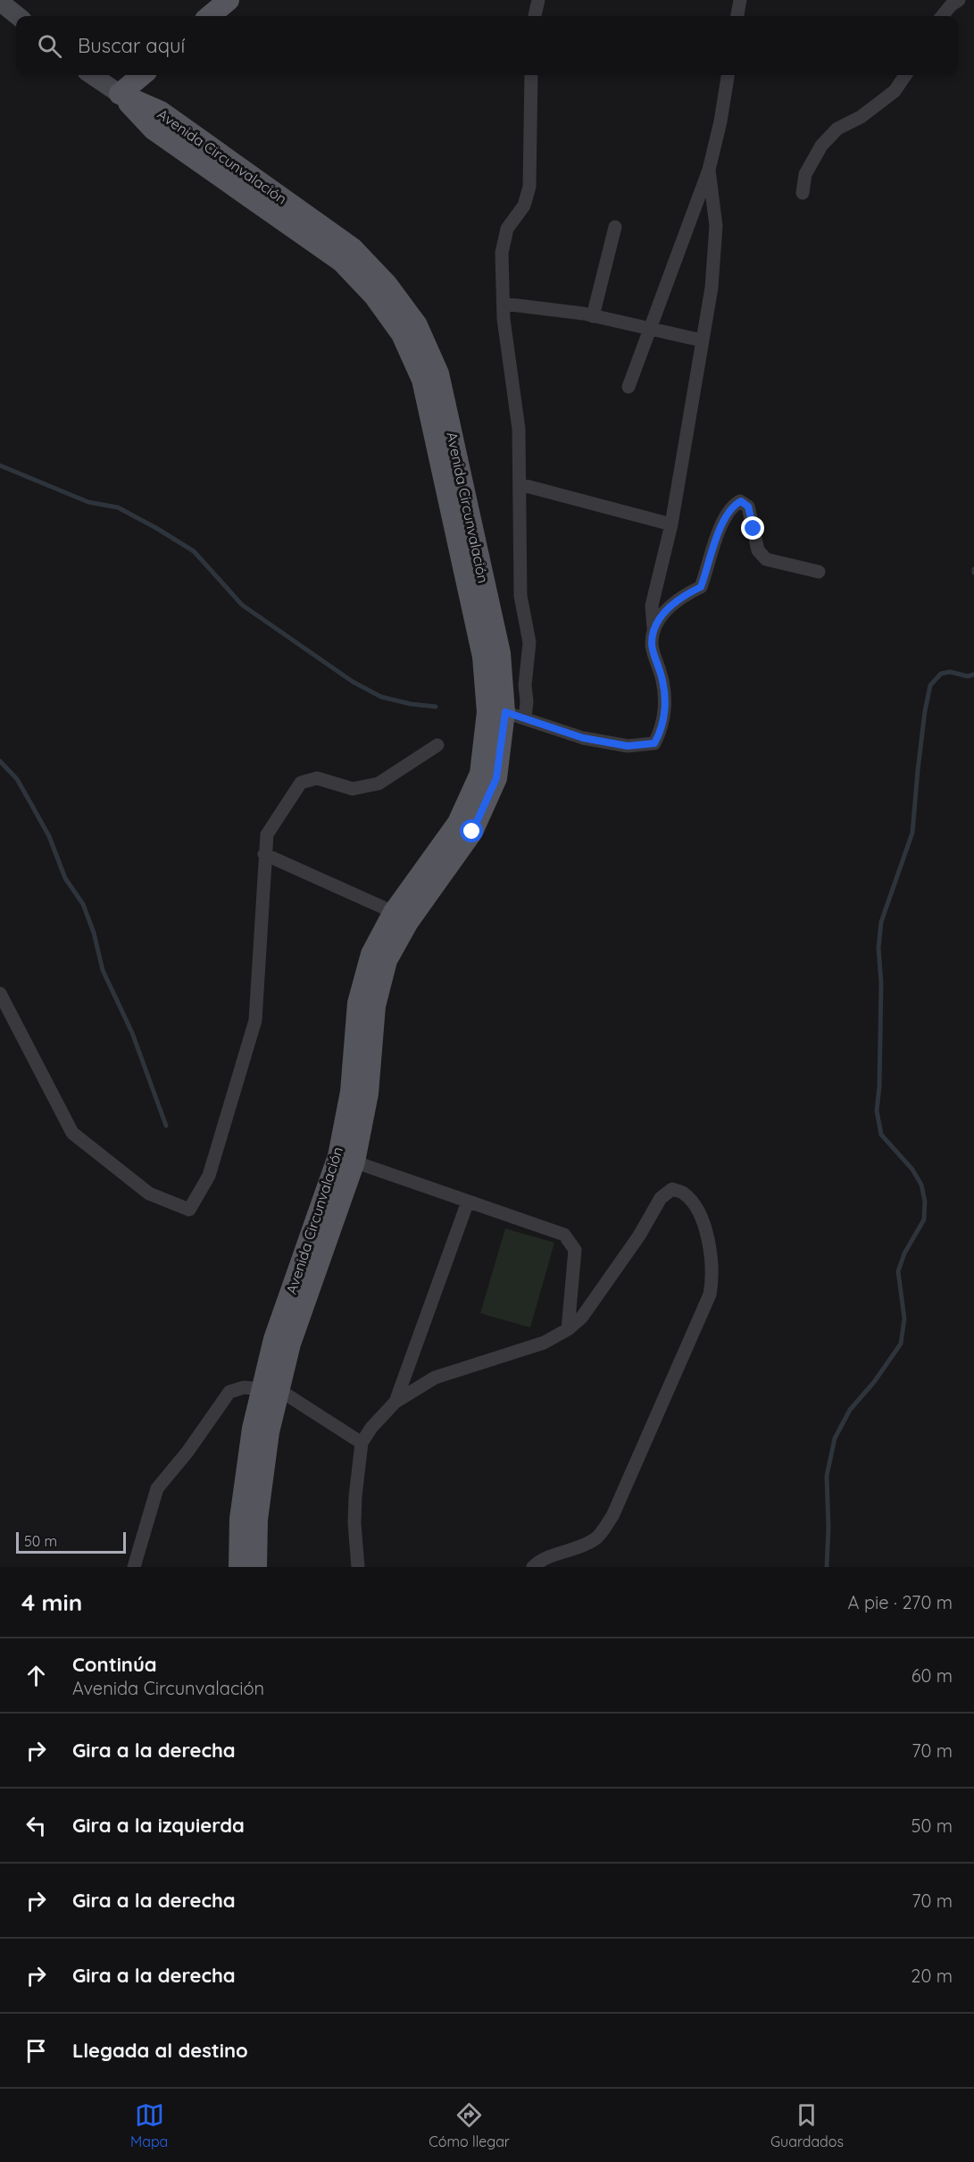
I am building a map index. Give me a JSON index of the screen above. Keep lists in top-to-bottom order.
{
  "streets": {
    "main road": ["Avenida Circunvalación"]
  },
  "scale_bar": "50 m",
  "page": {
    "search": "Buscar aquí",
    "scale": "50 m",
    "heading": ["4 min", "A pie · 270 m"],
    "list": [
      ["Continúa", "Avenida Circunvalación", "60 m"],
      ["Gira a la derecha", "70 m"],
      ["Gira a la izquierda", "50 m"],
      ["Gira a la derecha", "70 m"],
      ["Gira a la derecha", "20 m"],
      "Llegada al destino"
    ],
    "nav": ["Mapa", "Cómo llegar", "Guardados"]
  }
}
